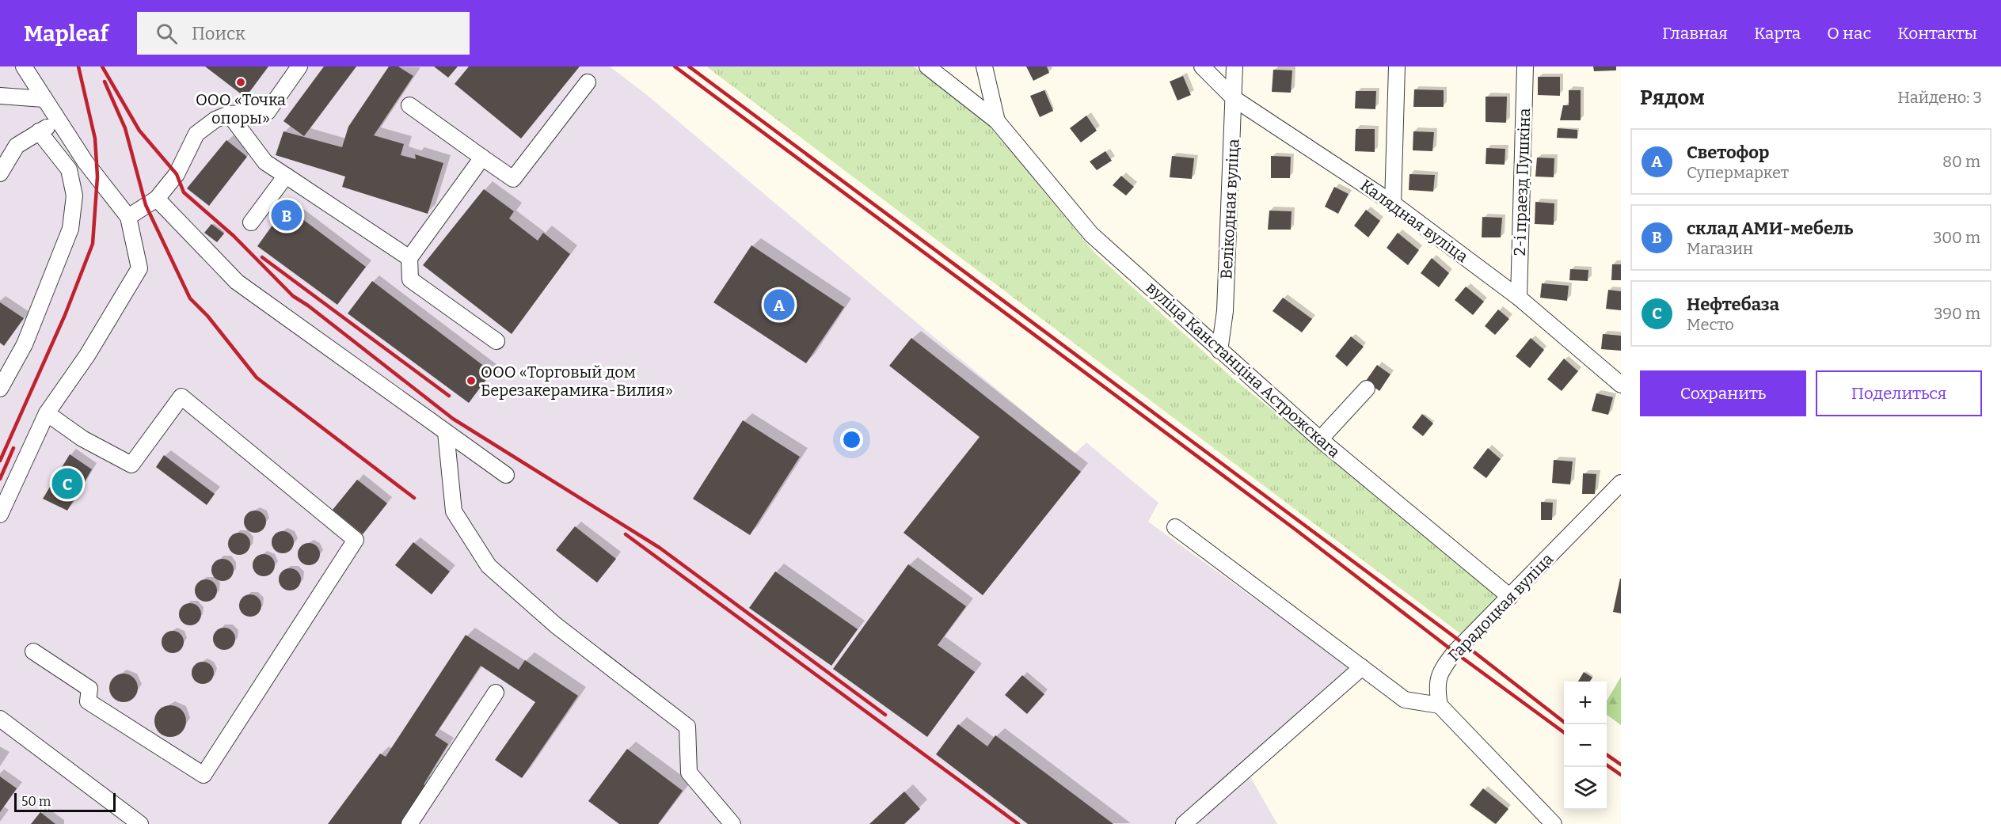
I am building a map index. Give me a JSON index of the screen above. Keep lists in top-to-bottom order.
{
  "streets": {
    "street": [
      "2-і праезд Пушкіна",
      "Велікодная вуліца",
      "Калядная вуліца",
      "вуліца Канстанціна Астрожскага",
      "Гарадоцкая вуліца"
    ]
  },
  "crossings": [
    ["2-і праезд Пушкіна", "Калядная вуліца"],
    ["Велікодная вуліца", "Калядная вуліца"],
    ["Велікодная вуліца", "вуліца Канстанціна Астрожскага"],
    ["вуліца Канстанціна Астрожскага", "Гарадоцкая вуліца"]
  ],
  "places": ["ООО «Точка опоры»", "ООО «Торговый дом Березакерамика-Вилия»"],
  "scale_bar": "50 m",
  "page": {
    "header": "Mapleaf",
    "search": "Поиск",
    "nav": [
      "Главная",
      "Карта",
      "О нас",
      "Контакты"
    ],
    "heading": ["Рядом", "Найдено: 3"],
    "list": [
      {
        "mark": "A",
        "name": "Светофор",
        "note": "Супермаркет",
        "value": "80 m"
      },
      {
        "mark": "B",
        "name": "склад АМИ-мебель",
        "note": "Магазин",
        "value": "300 m"
      },
      {
        "mark": "C",
        "name": "Нефтебаза",
        "note": "Место",
        "value": "390 m"
      }
    ],
    "pins": ["B", "A", "C"],
    "buttons": ["Сохранить", "Поделиться"],
    "map_buttons": ["+", "−"],
    "scale": "50 m"
  }
}
